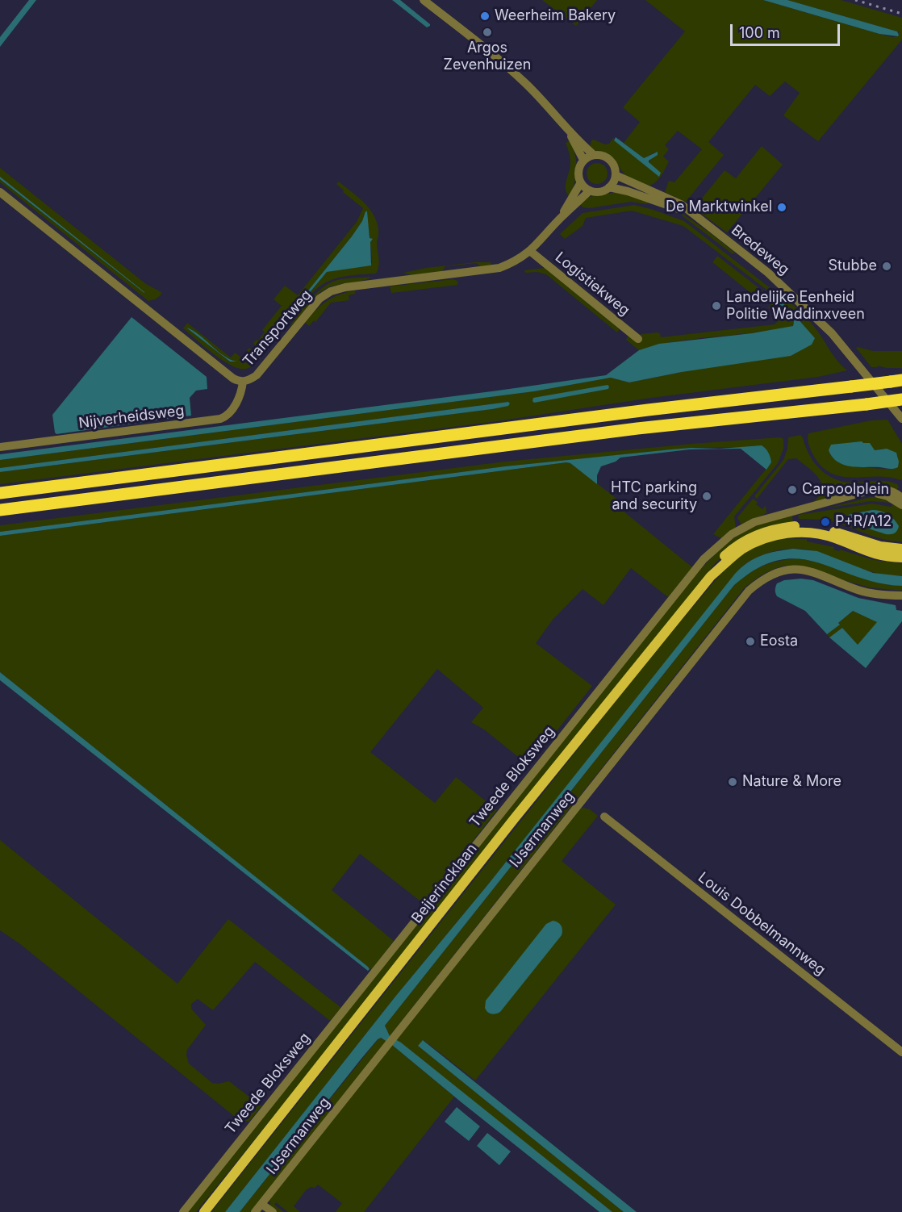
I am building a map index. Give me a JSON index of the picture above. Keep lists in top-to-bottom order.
{
  "streets": {
    "main road": ["Beijerincklaan"],
    "street": [
      "Bredeweg",
      "Logistiekweg",
      "Transportweg",
      "Nijverheidsweg",
      "Tweede Bloksweg",
      "IJsermanweg",
      "Louis Dobbelmannweg"
    ]
  },
  "crossings": [
    ["Bredeweg", "Transportweg"],
    ["Logistiekweg", "Transportweg"],
    ["Transportweg", "Nijverheidsweg"]
  ],
  "places": [
    "Weerheim Bakery",
    "Argos Zevenhuizen",
    "De Marktwinkel",
    "Stubbe",
    "Landelijke Eenheid Politie Waddinxveen",
    "Carpoolplein",
    "HTC parking and security",
    "P+R/A12",
    "Eosta",
    "Nature & More"
  ],
  "scale_bar": "100 m"
}
